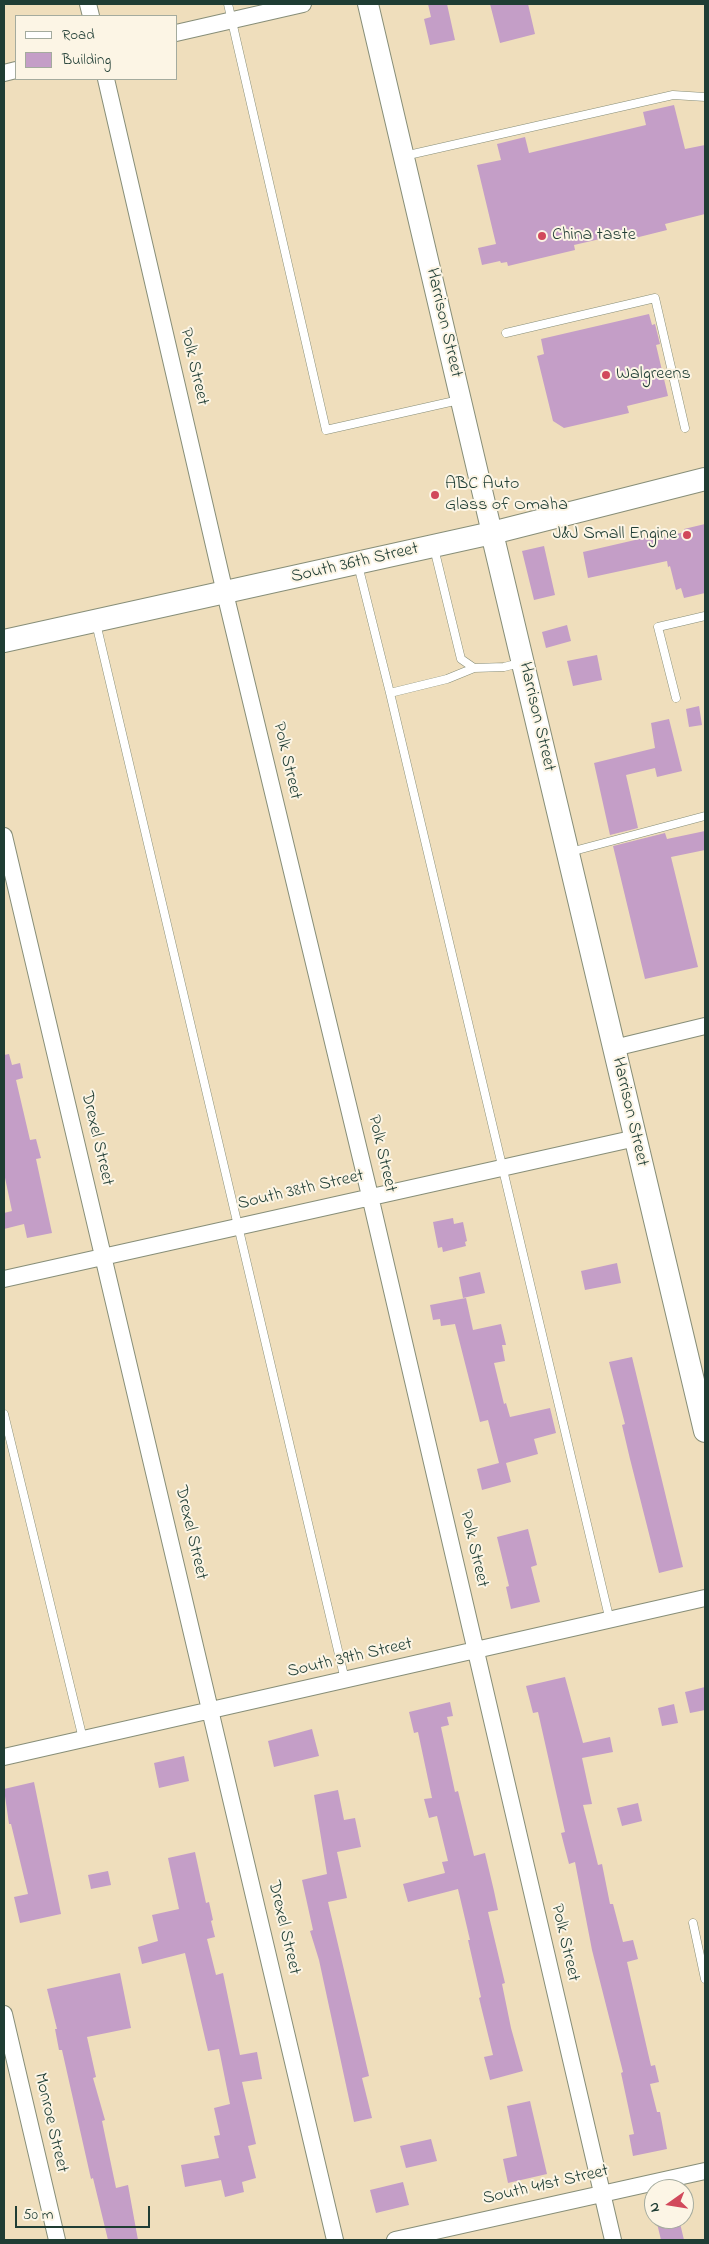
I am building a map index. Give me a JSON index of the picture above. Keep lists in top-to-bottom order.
{
  "streets": {
    "main road": ["Harrison Street", "South 36th Street"],
    "street": [
      "Polk Street",
      "Drexel Street",
      "South 38th Street",
      "South 39th Street",
      "Monroe Street",
      "South 41st Street"
    ]
  },
  "crossings": [
    ["Harrison Street", "South 36th Street"],
    ["Harrison Street", "South 38th Street"],
    ["Polk Street", "South 36th Street"],
    ["Polk Street", "South 38th Street"],
    ["Polk Street", "South 39th Street"],
    ["Polk Street", "South 41st Street"],
    ["Drexel Street", "South 38th Street"],
    ["Drexel Street", "South 39th Street"]
  ],
  "places": [
    "China taste",
    "Walgreens",
    "ABC Auto Glass of Omaha",
    "J&J Small Engine"
  ],
  "legend": ["Road", "Building"],
  "scale_bar": "50 m",
  "north": "left"
}
